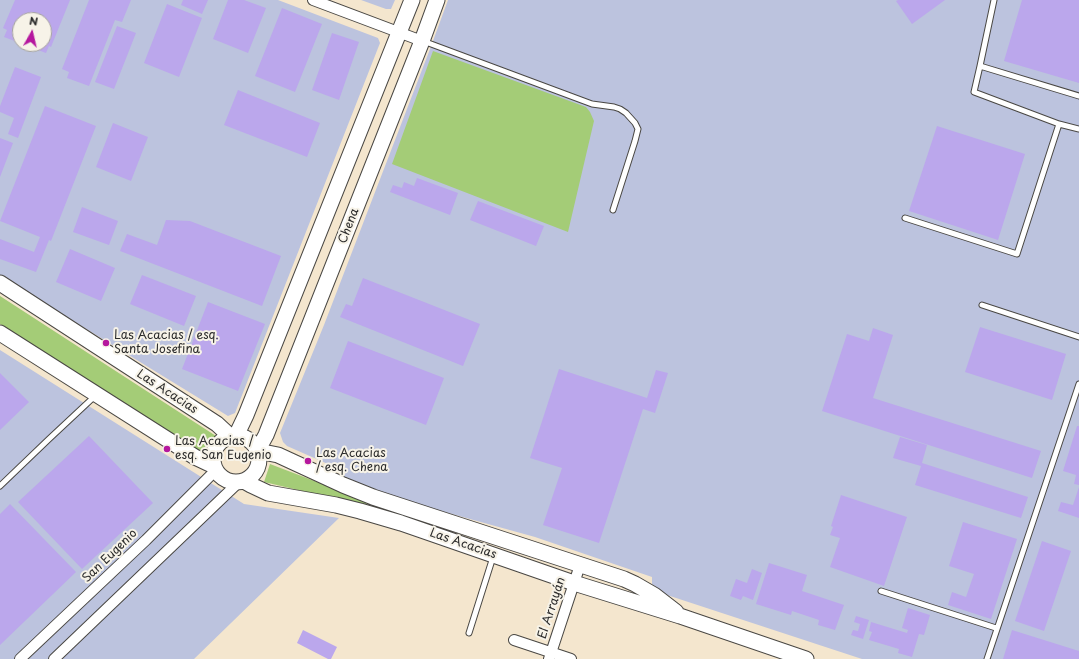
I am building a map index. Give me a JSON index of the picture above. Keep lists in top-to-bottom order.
{
  "streets": {
    "main road": ["Chena", "Las Acacias"],
    "street": ["San Eugenio", "El Arrayán"]
  },
  "crossings": [
    ["Chena", "Las Acacias"],
    ["Chena", "San Eugenio"],
    ["Las Acacias", "San Eugenio"],
    ["Las Acacias", "El Arrayán"]
  ],
  "places": ["Las Acacias / esq. Santa Josefina", "Las Acacias / esq. San Eugenio", "Las Acacias / esq. Chena"],
  "north": "top"
}
